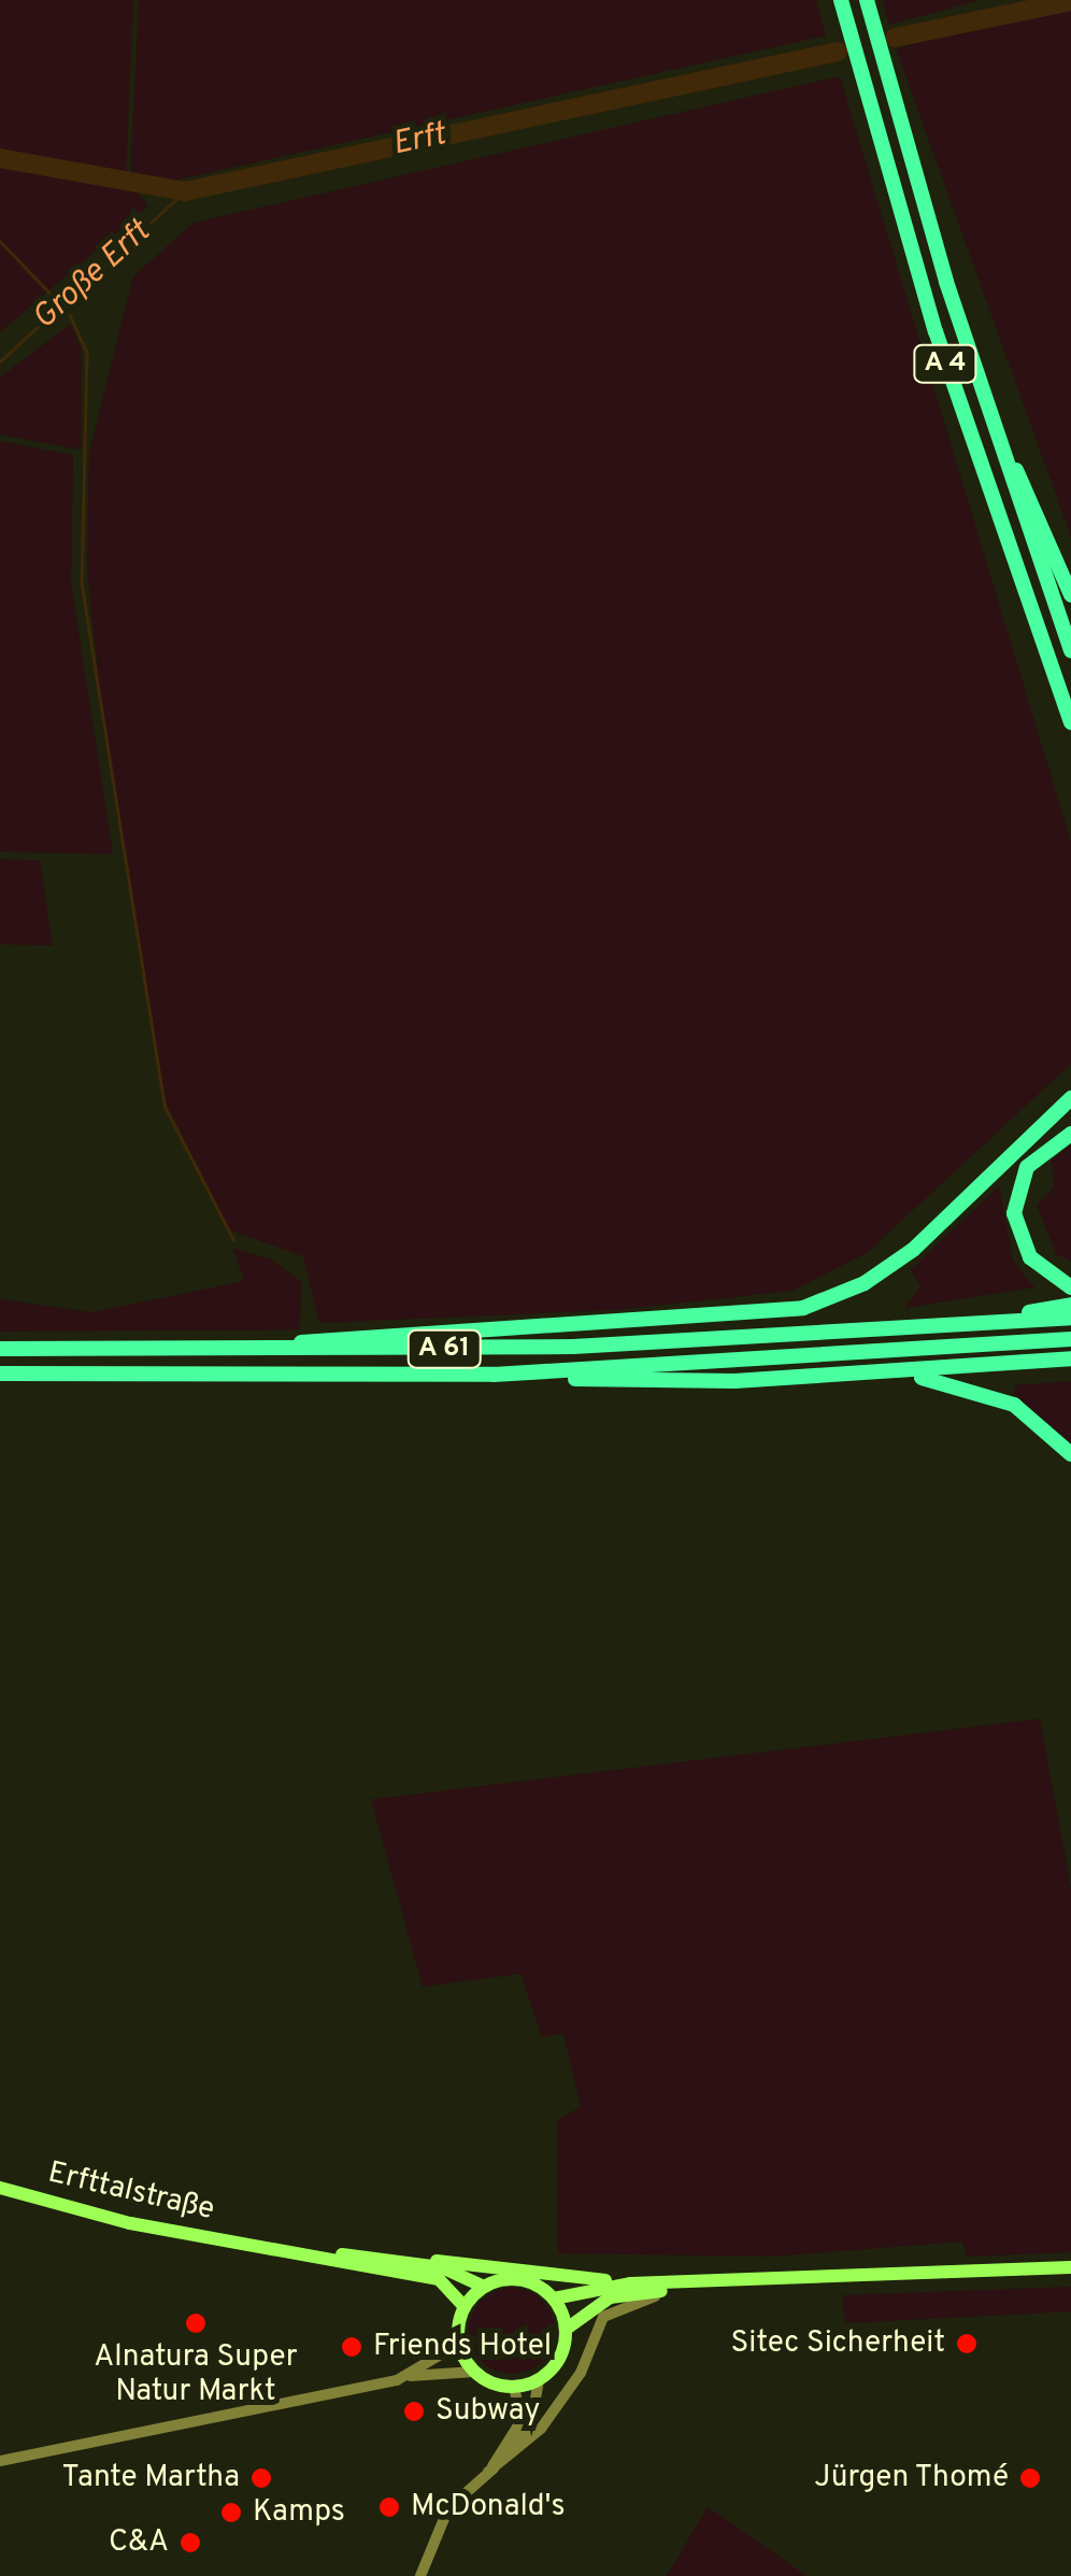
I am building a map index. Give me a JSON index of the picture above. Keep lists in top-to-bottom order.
{
  "streets": {
    "highway": ["A 4", "A 61"],
    "main road": ["Erfttalstraße"]
  },
  "water": ["Erft", "Große Erft"],
  "places": [
    "Alnatura Super Natur Markt",
    "Sitec Sicherheit",
    "Friends Hotel",
    "Subway",
    "Tante Martha",
    "Jürgen Thomé",
    "McDonald's",
    "Kamps",
    "C&A"
  ]
}
